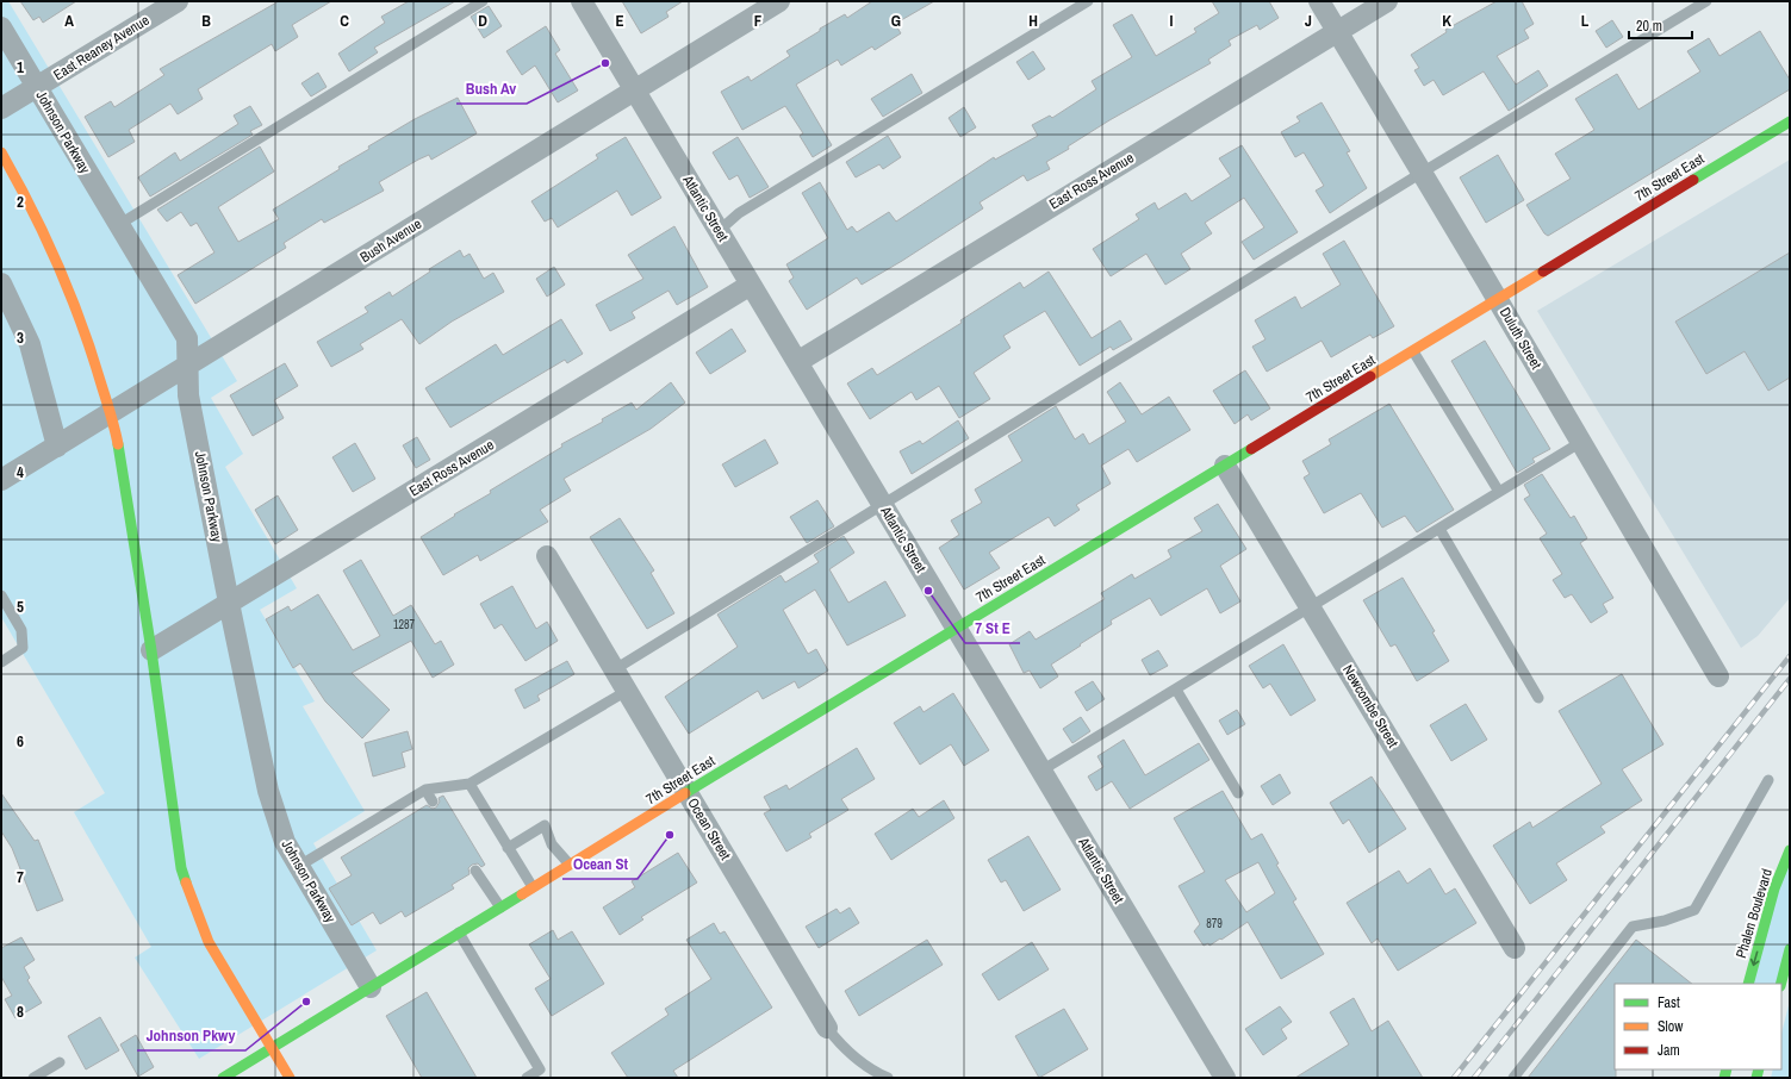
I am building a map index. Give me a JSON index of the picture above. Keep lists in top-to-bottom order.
{
  "streets": {
    "street": [
      "East Reaney Avenue",
      "Johnson Parkway",
      "7th Street East",
      "East Ross Avenue",
      "Atlantic Street",
      "Bush Avenue",
      "Duluth Street",
      "Newcombe Street",
      "Ocean Street",
      "Phalen Boulevard"
    ]
  },
  "crossings": [
    ["East Reaney Avenue", "Johnson Parkway"],
    ["Johnson Parkway", "7th Street East"],
    ["Johnson Parkway", "East Ross Avenue"],
    ["Johnson Parkway", "Bush Avenue"],
    ["7th Street East", "Atlantic Street"],
    ["7th Street East", "Duluth Street"],
    ["7th Street East", "Newcombe Street"],
    ["7th Street East", "Ocean Street"],
    ["East Ross Avenue", "Atlantic Street"],
    ["East Ross Avenue", "Duluth Street"],
    ["Atlantic Street", "Bush Avenue"]
  ],
  "one_way": ["Phalen Boulevard"],
  "places": [
    "Bush Av",
    "7 St E",
    "Ocean St",
    "Johnson Pkwy"
  ],
  "house_numbers": ["1287", "879"],
  "legend": ["Fast", "Slow", "Jam"],
  "scale_bar": "20 m",
  "grid": {
    "columns": [
      "A",
      "B",
      "C",
      "D",
      "E",
      "F",
      "G",
      "H",
      "I",
      "J",
      "K",
      "L"
    ],
    "rows": [
      "1",
      "2",
      "3",
      "4",
      "5",
      "6",
      "7",
      "8"
    ]
  }
}
